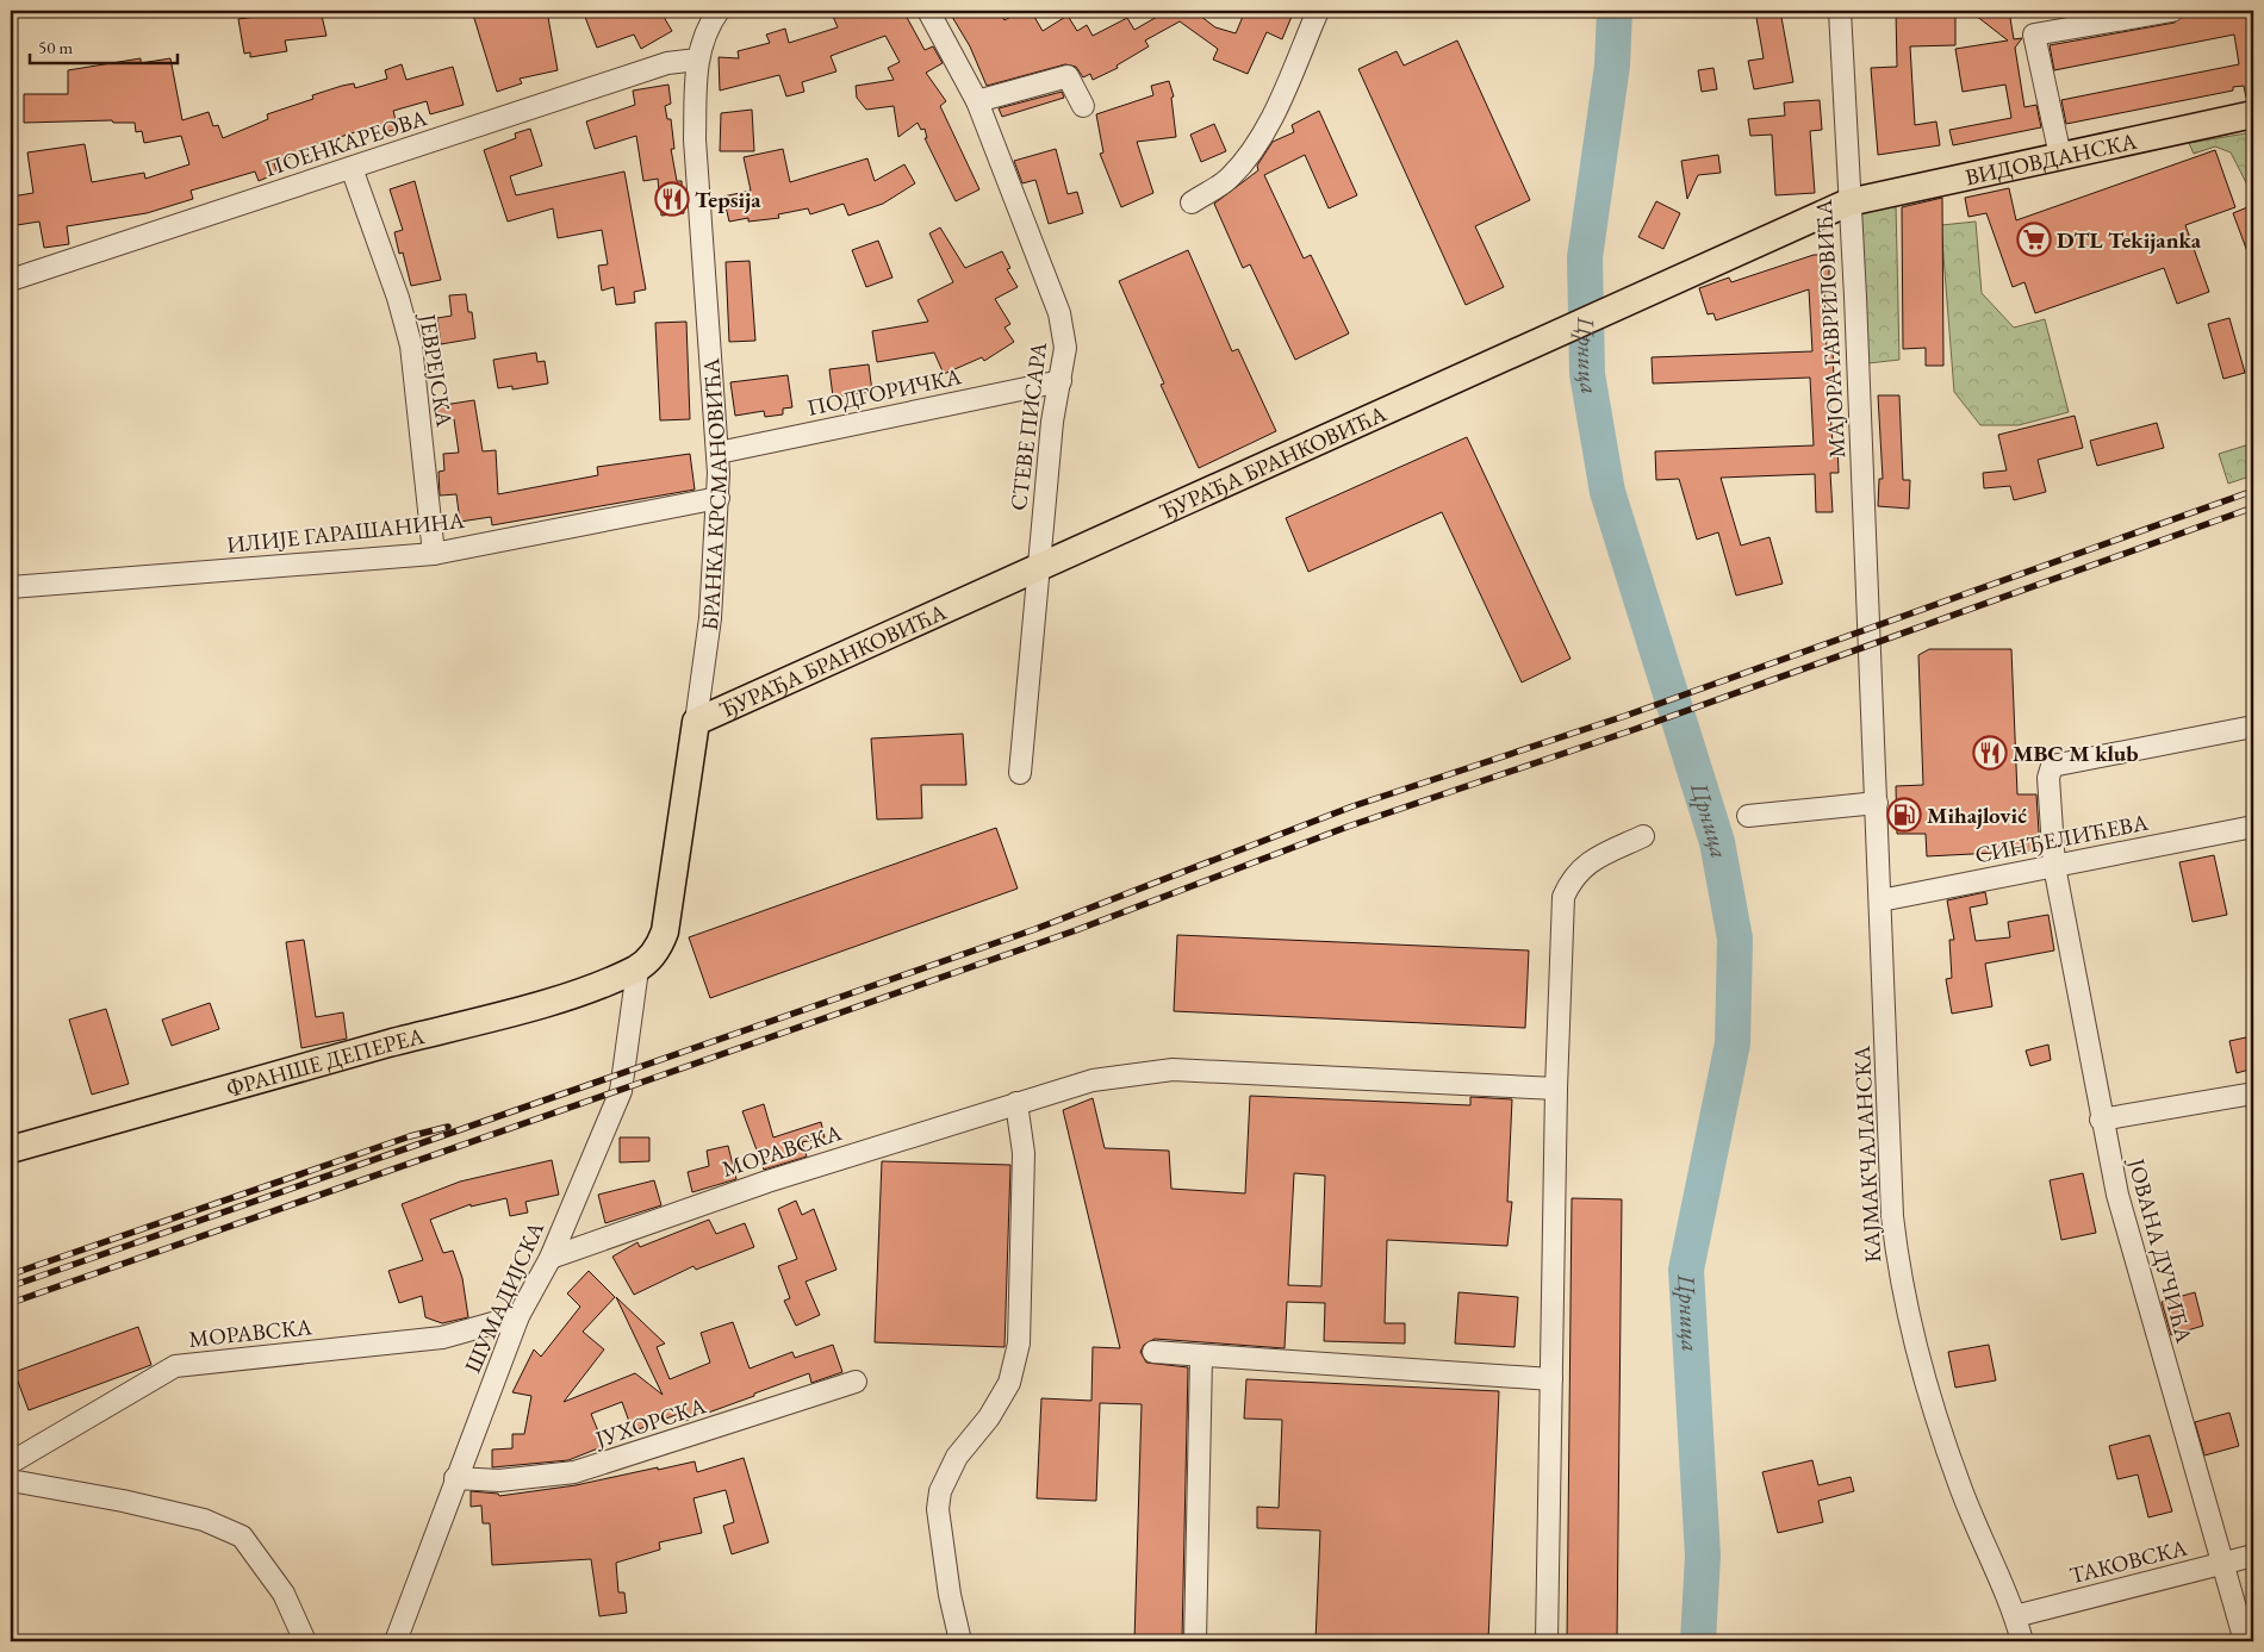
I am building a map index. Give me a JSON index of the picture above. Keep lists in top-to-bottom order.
{
  "streets": {
    "main road": [
      "ВИДОВДАНСКА",
      "ЂУРАЂА БРАНКОВИЋА",
      "БРАНКА КРСМАНОВИЋА",
      "ФРАНШЕ ДЕПЕРЕА"
    ],
    "street": [
      "ПОЕНКАРЕОВА",
      "МАЈОРА ГАВРИЛОВИЋА",
      "ЈЕВРЕЈСКА",
      "ПОДГОРИЧКА",
      "СТЕВЕ ПИСАРА",
      "ИЛИЈЕ ГАРАШАНИНА",
      "СИНЂЕЛИЋЕВА",
      "МОРАВСКА",
      "КАЈМАКЧАЛАНСКА",
      "ЈОВАНА ДУЧИЋА",
      "ШУМАДИЈСКА",
      "ЈУХОРСКА",
      "ТАКОВСКА"
    ]
  },
  "crossings": [
    ["ПОЕНКАРЕОВА", "ЈЕВРЕЈСКА"],
    ["ПОЕНКАРЕОВА", "БРАНКА КРСМАНОВИЋА"],
    ["ВИДОВДАНСКА", "МАЈОРА ГАВРИЛОВИЋА"],
    ["ВИДОВДАНСКА", "ЂУРАЂА БРАНКОВИЋА"],
    ["МАЈОРА ГАВРИЛОВИЋА", "ЂУРАЂА БРАНКОВИЋА"],
    ["МАЈОРА ГАВРИЛОВИЋА", "КАЈМАКЧАЛАНСКА"],
    ["ЈЕВРЕЈСКА", "ИЛИЈЕ ГАРАШАНИНА"],
    ["ПОДГОРИЧКА", "СТЕВЕ ПИСАРА"],
    ["ПОДГОРИЧКА", "БРАНКА КРСМАНОВИЋА"],
    ["СТЕВЕ ПИСАРА", "ЂУРАЂА БРАНКОВИЋА"],
    ["ЂУРАЂА БРАНКОВИЋА", "БРАНКА КРСМАНОВИЋА"],
    ["БРАНКА КРСМАНОВИЋА", "ИЛИЈЕ ГАРАШАНИНА"],
    ["БРАНКА КРСМАНОВИЋА", "ФРАНШЕ ДЕПЕРЕА"],
    ["БРАНКА КРСМАНОВИЋА", "ШУМАДИЈСКА"],
    ["СИНЂЕЛИЋЕВА", "КАЈМАКЧАЛАНСКА"],
    ["СИНЂЕЛИЋЕВА", "ЈОВАНА ДУЧИЋА"],
    ["ФРАНШЕ ДЕПЕРЕА", "ШУМАДИЈСКА"],
    ["МОРАВСКА", "ШУМАДИЈСКА"],
    ["КАЈМАКЧАЛАНСКА", "ТАКОВСКА"],
    ["ЈОВАНА ДУЧИЋА", "ТАКОВСКА"],
    ["ШУМАДИЈСКА", "ЈУХОРСКА"]
  ],
  "water": ["Црница"],
  "places": {
    "restaurant": ["Tepsija", "MBC M klub"],
    "supermarket": ["DTL Tekijanka"],
    "fuel station": ["Mihajlović"]
  },
  "scale_bar": "50 m"
}
